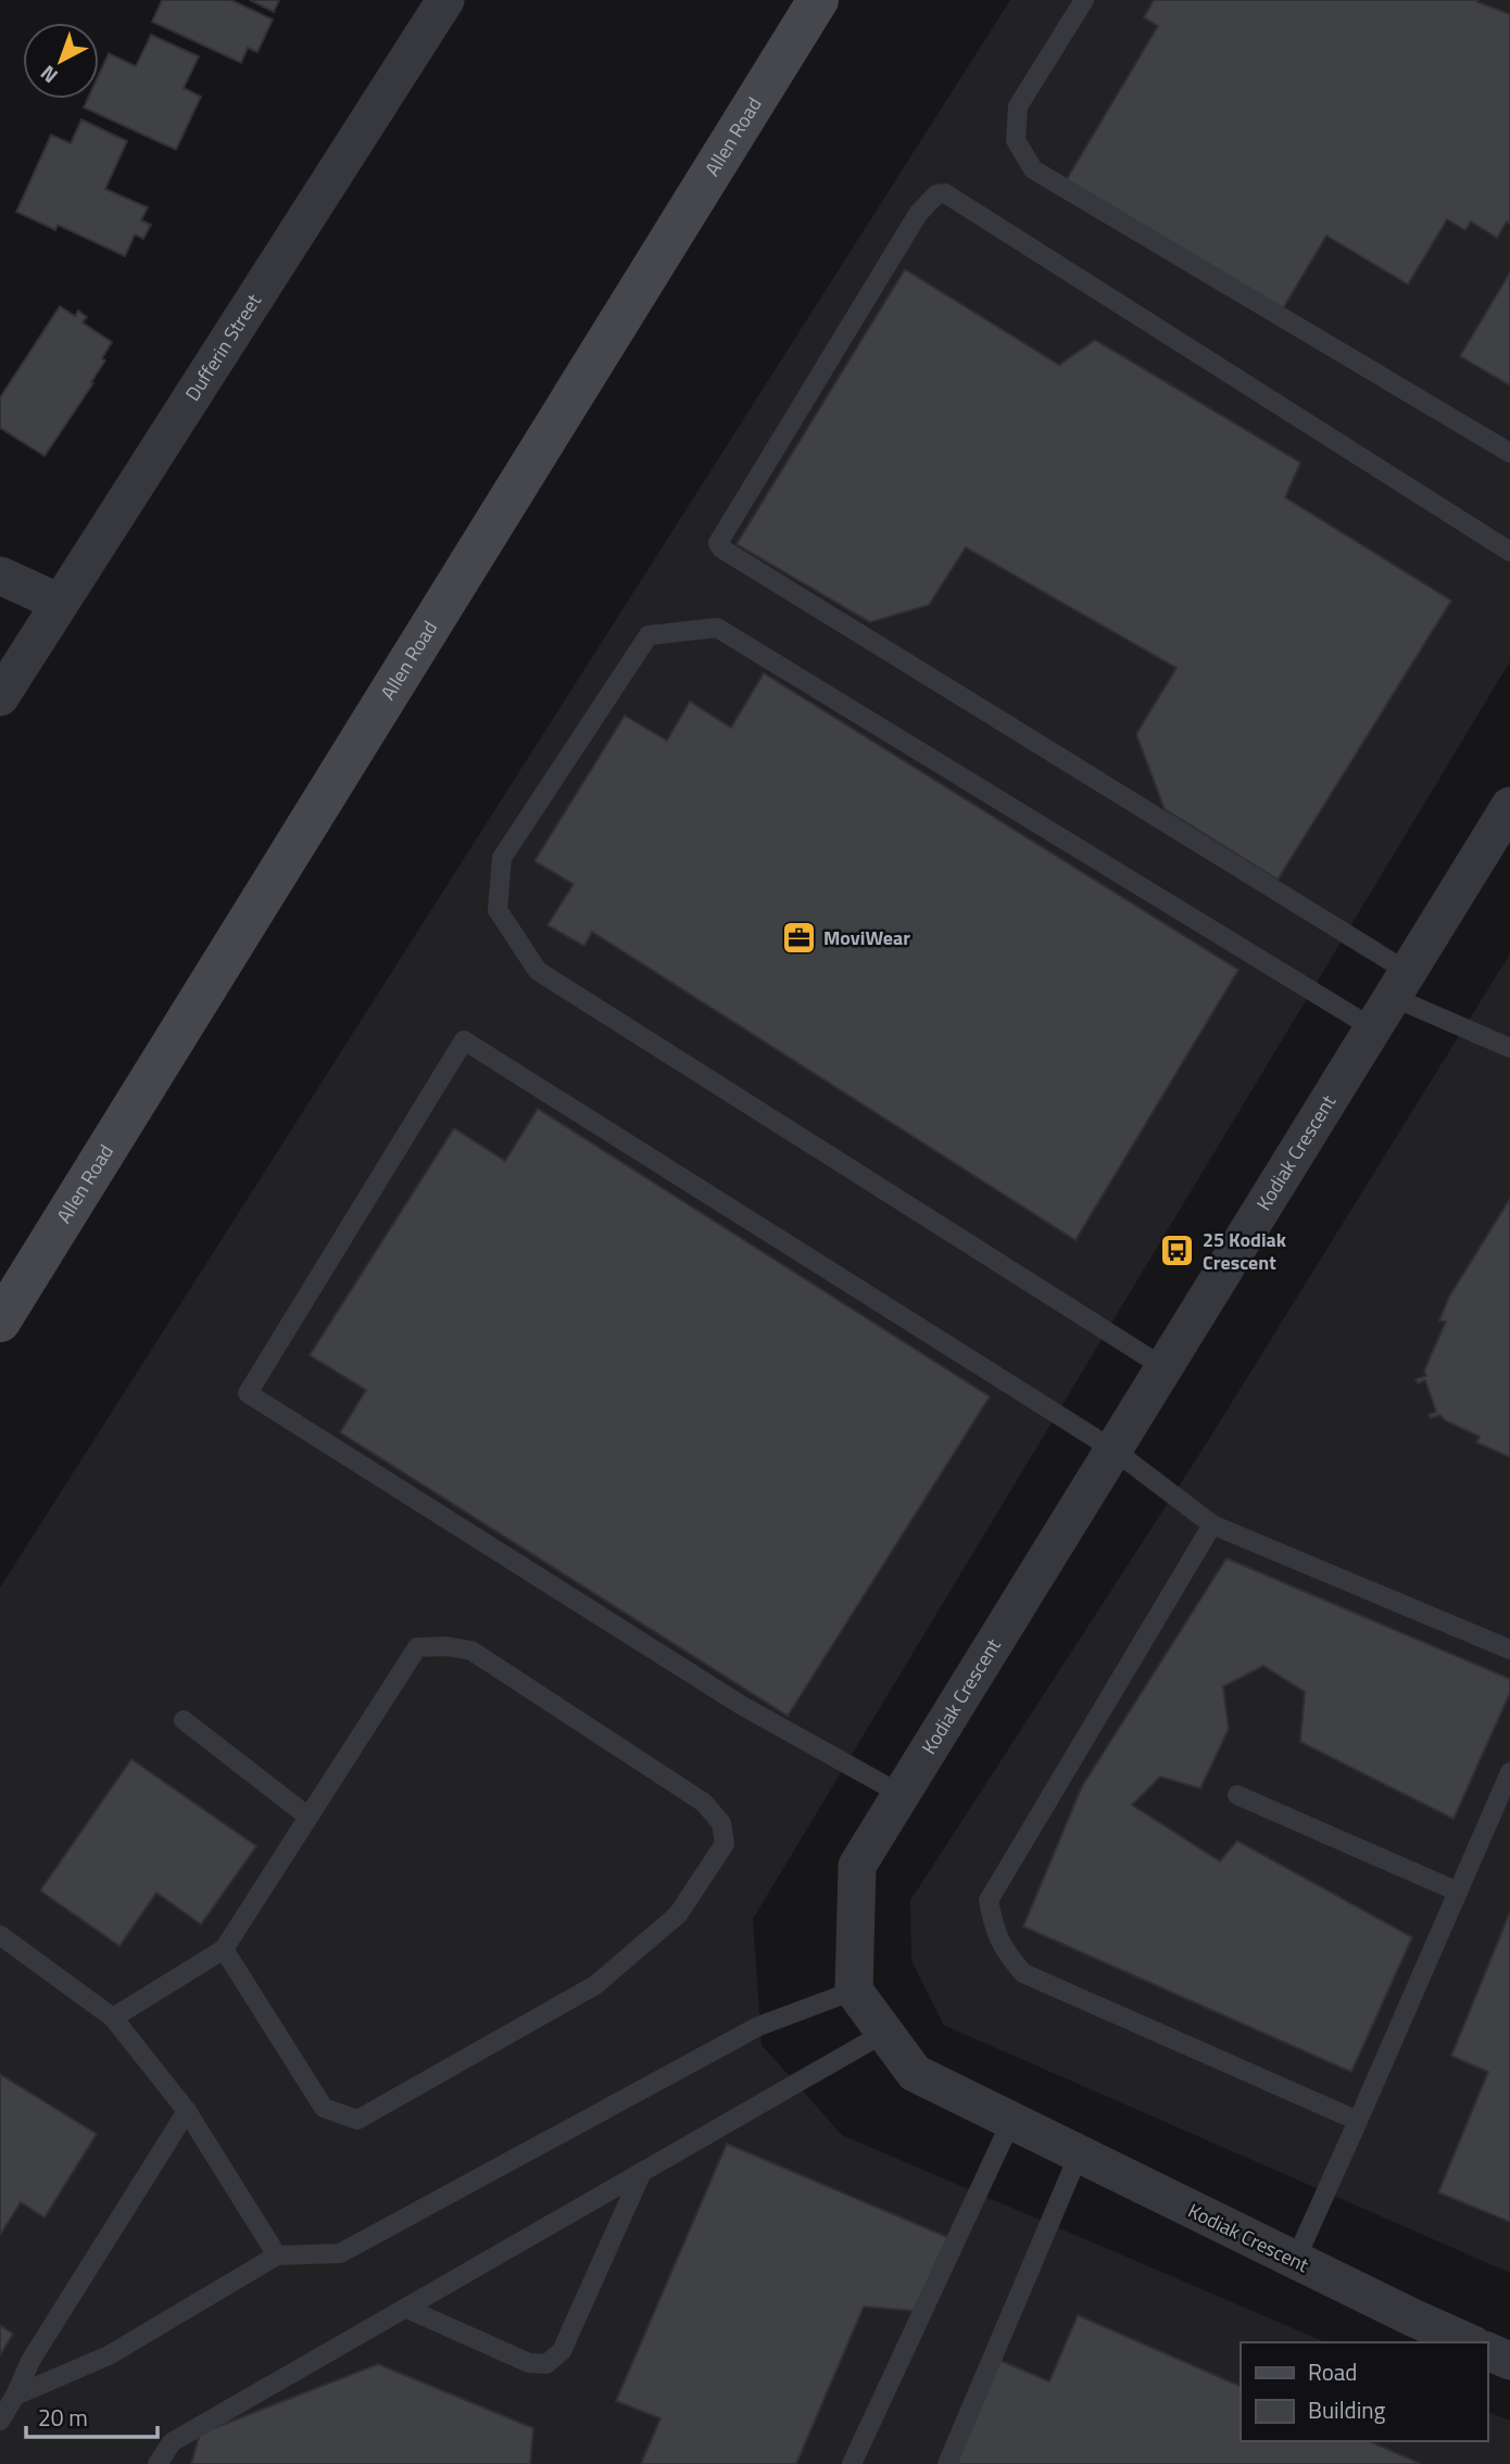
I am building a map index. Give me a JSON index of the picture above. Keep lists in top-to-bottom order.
{
  "streets": {
    "main road": ["Allen Road"],
    "street": ["Dufferin Street", "Kodiak Crescent"]
  },
  "places": {
    "office": ["MoviWear"],
    "bus stop": ["25 Kodiak Crescent"]
  },
  "legend": ["Road", "Building"],
  "scale_bar": "20 m",
  "north": "bottom left"
}
